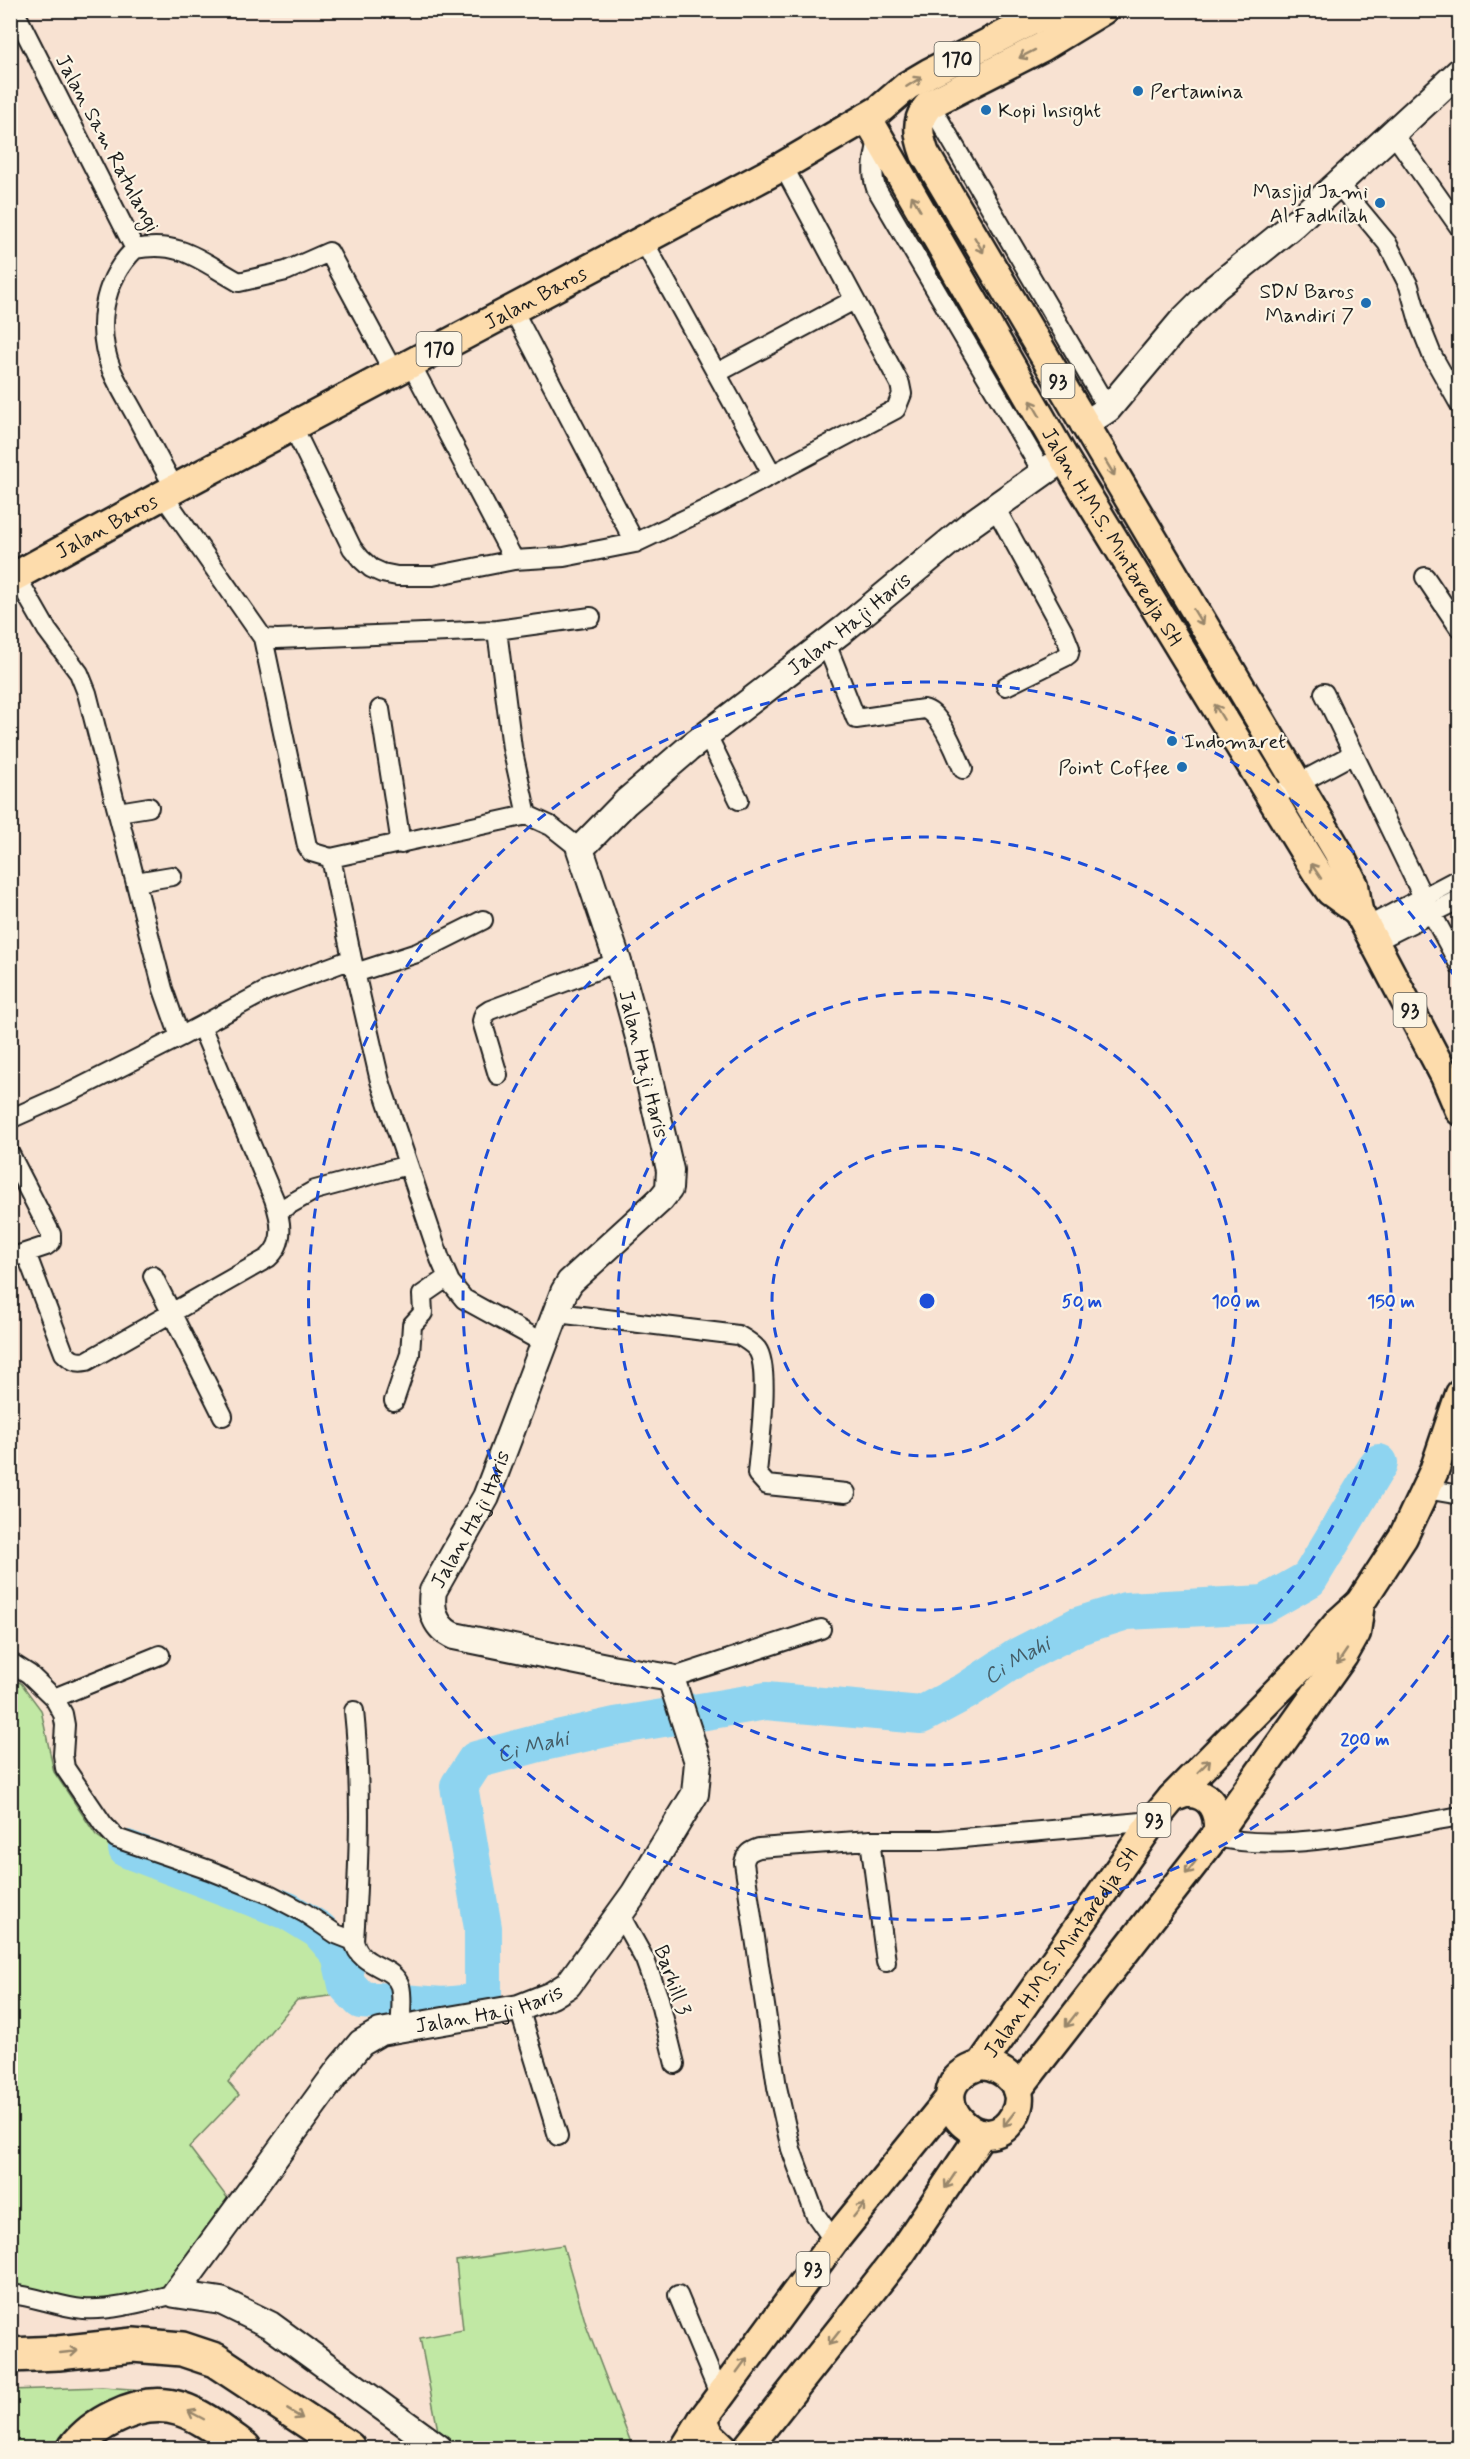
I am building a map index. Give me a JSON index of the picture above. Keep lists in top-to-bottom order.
{
  "streets": {
    "main road": [
      "170",
      "Jalan Baros",
      "93",
      "Jalan H.M.S. Mintaredja SH"
    ],
    "street": ["Jalan Sam Ratulangi", "Jalan Haji Haris", "Barhill 3"]
  },
  "crossings": [
    ["170", "Jalan Baros"],
    ["170", "Jalan H.M.S. Mintaredja SH"],
    ["Jalan Sam Ratulangi", "Jalan Baros"],
    ["Jalan Baros", "Jalan H.M.S. Mintaredja SH"],
    ["Jalan H.M.S. Mintaredja SH", "Jalan Haji Haris"],
    ["Jalan Haji Haris", "Barhill 3"]
  ],
  "water": ["Ci Mahi"],
  "places": [
    "Pertamina",
    "Kopi Insight",
    "Masjid Jami Al Fadhilah",
    "SDN Baros Mandiri 7",
    "Indomaret",
    "Point Coffee"
  ],
  "rings": [
    "50 m",
    "100 m",
    "150 m",
    "200 m"
  ]
}
